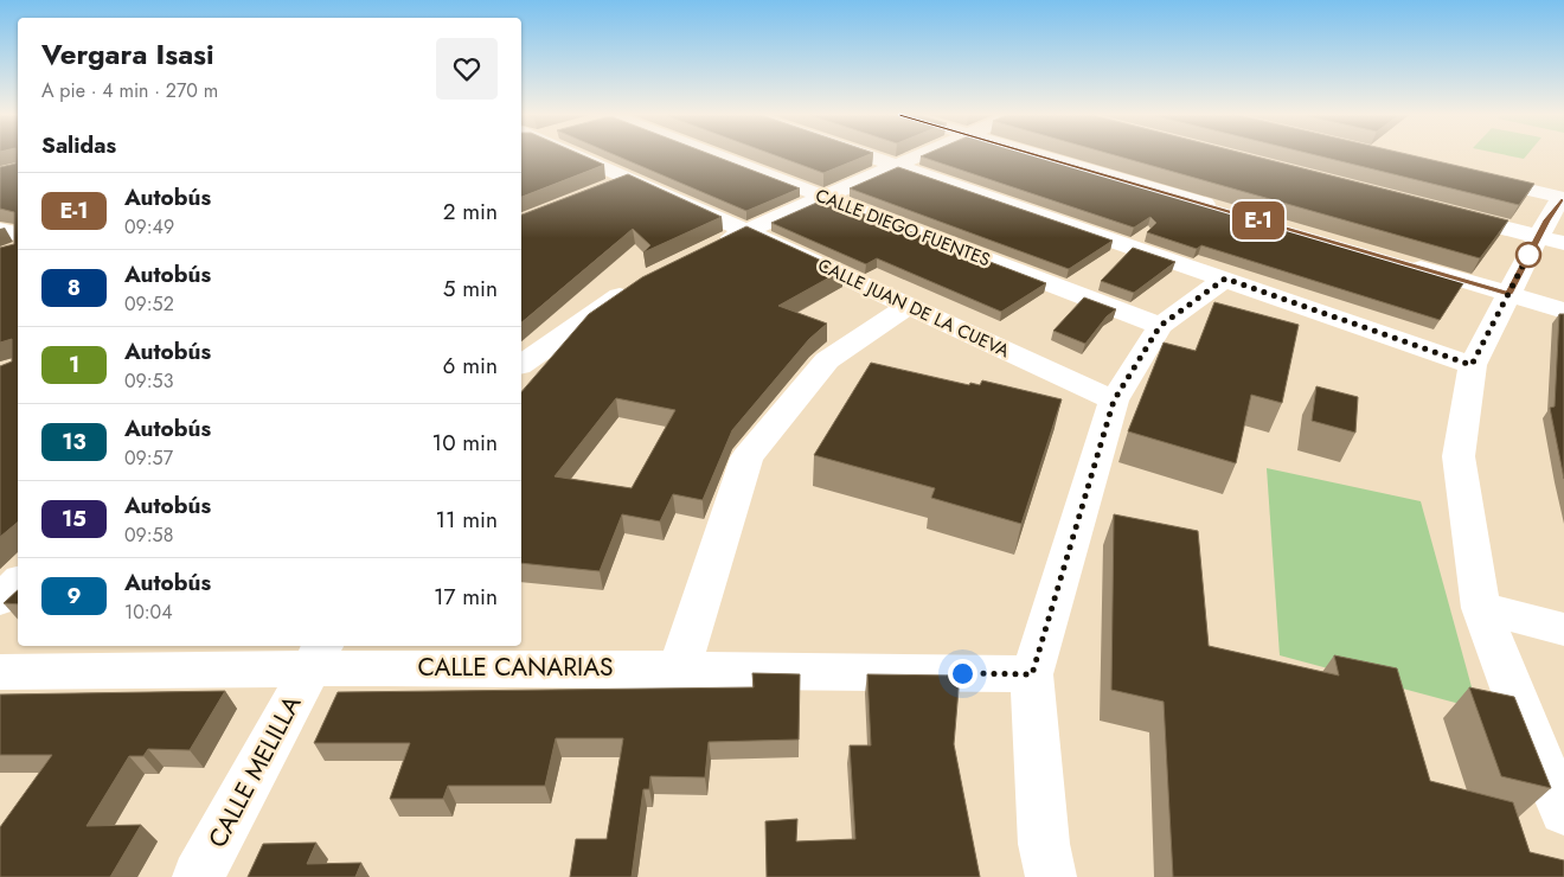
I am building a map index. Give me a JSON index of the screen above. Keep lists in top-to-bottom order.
{
  "streets": {
    "street": [
      "CALLE DIEGO FUENTES",
      "CALLE JUAN DE LA CUEVA",
      "CALLE CANARIAS",
      "CALLE MELILLA"
    ]
  },
  "crossings": [
    ["CALLE CANARIAS", "CALLE MELILLA"]
  ],
  "lines": ["bus line E-1"],
  "page": {
    "on_map": "E-1",
    "heading": [
      ["Vergara Isasi", "A pie · 4 min · 270 m"],
      "Salidas"
    ],
    "list": [
      {
        "mark": "E-1",
        "name": "Autobús",
        "note": "09:49",
        "value": "2 min"
      },
      {
        "mark": "8",
        "name": "Autobús",
        "note": "09:52",
        "value": "5 min"
      },
      {
        "mark": "1",
        "name": "Autobús",
        "note": "09:53",
        "value": "6 min"
      },
      {
        "mark": "13",
        "name": "Autobús",
        "note": "09:57",
        "value": "10 min"
      },
      {
        "mark": "15",
        "name": "Autobús",
        "note": "09:58",
        "value": "11 min"
      },
      {
        "mark": "9",
        "name": "Autobús",
        "note": "10:04",
        "value": "17 min"
      }
    ]
  }
}
